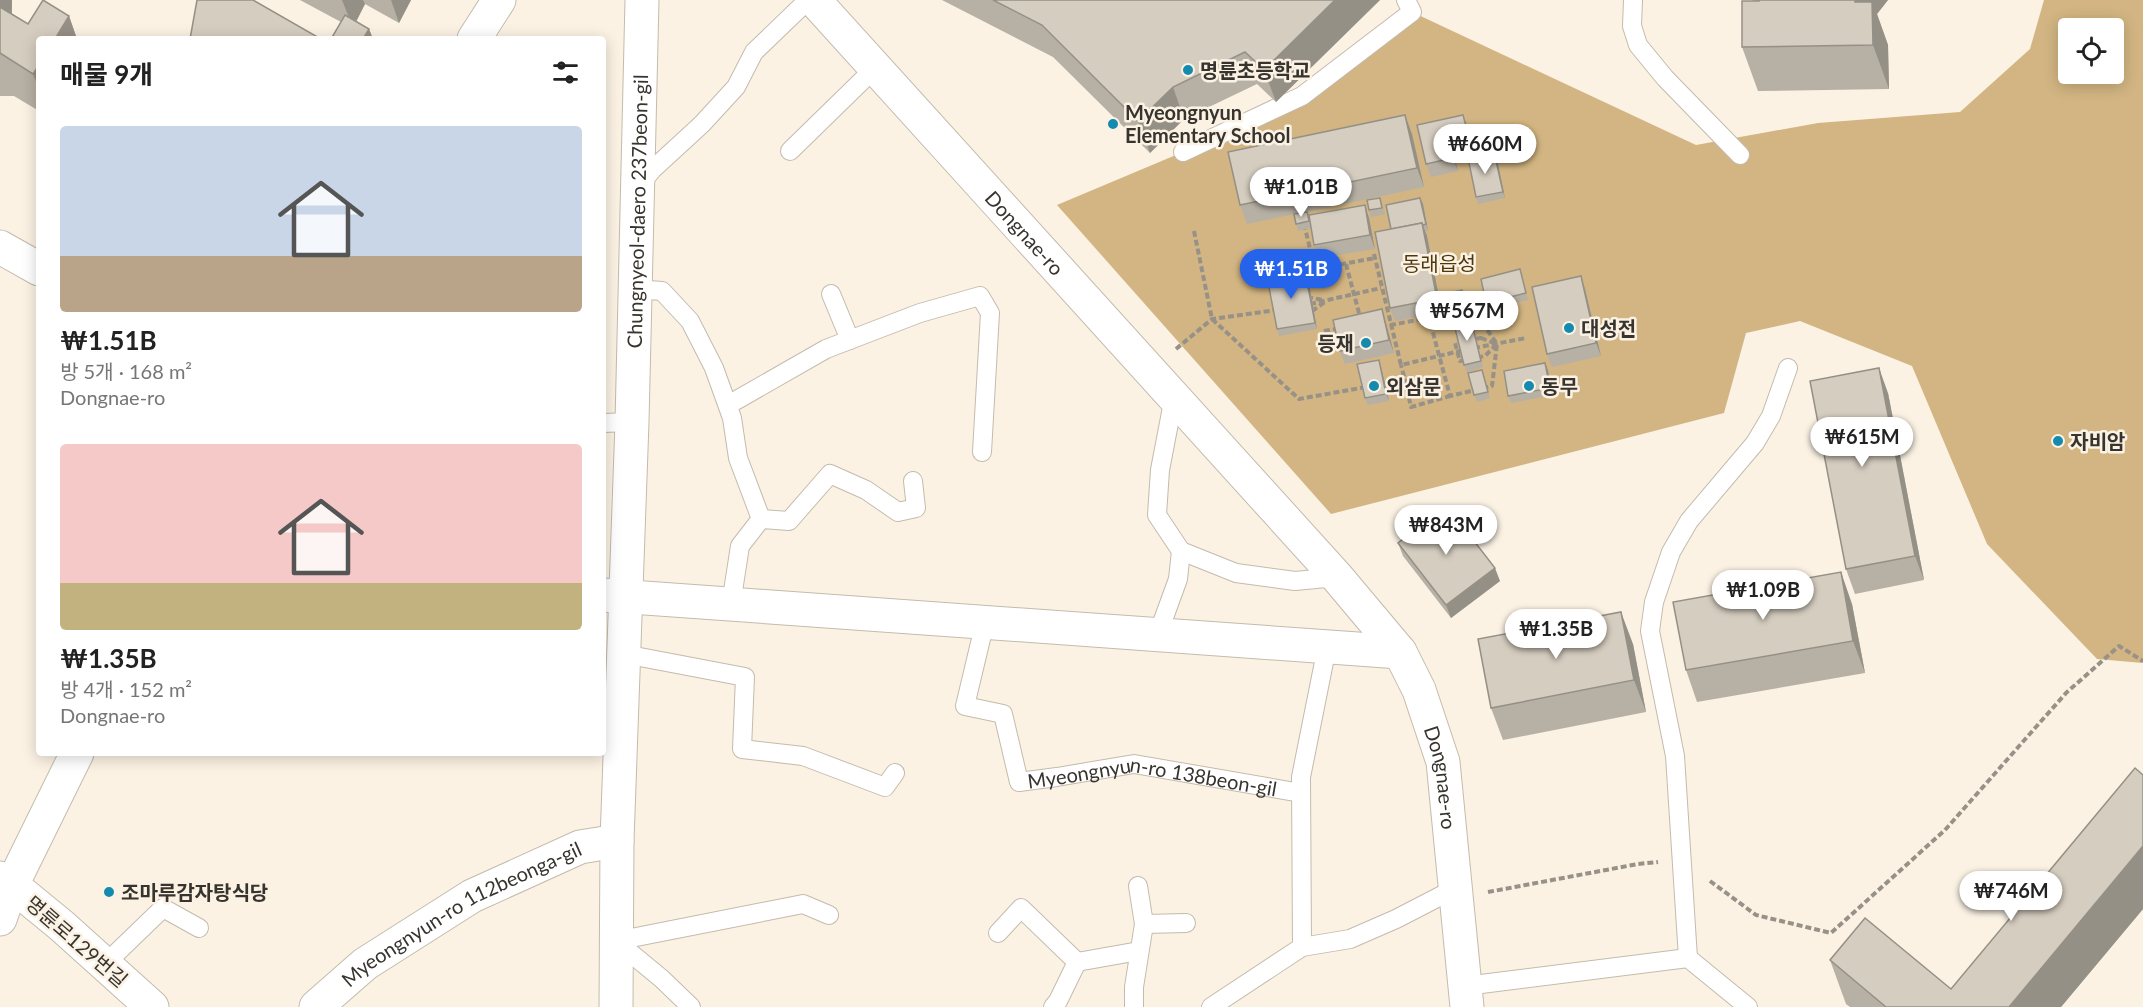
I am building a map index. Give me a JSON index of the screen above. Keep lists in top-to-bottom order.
{
  "streets": {
    "street": [
      "Chungnyeol-daero 237beon-gil",
      "Dongnae-ro",
      "Myeongnyun-ro 112beonga-gil",
      "명륜로129번길"
    ],
    "lane": ["Myeongnyun-ro 138beon-gil"]
  },
  "crossings": [
    ["Chungnyeol-daero 237beon-gil", "Myeongnyun-ro 112beonga-gil"]
  ],
  "parks": ["동래읍성"],
  "places": [
    "명륜초등학교",
    "Myeongnyun Elementary School",
    "대성전",
    "등재",
    "외삼문",
    "동무",
    "자비암",
    "조마루감자탕식당"
  ],
  "page": {
    "heading": "매물 9개",
    "list": [
      {
        "name": "₩1.51B",
        "note": "방 5개 · 168 m² · Dongnae-ro"
      },
      {
        "name": "₩1.35B",
        "note": "방 4개 · 152 m² · Dongnae-ro"
      }
    ],
    "price": [
      "₩660M",
      "₩1.01B",
      "₩1.51B",
      "₩567M",
      "₩615M",
      "₩843M",
      "₩1.09B",
      "₩1.35B",
      "₩746M"
    ]
  }
}
